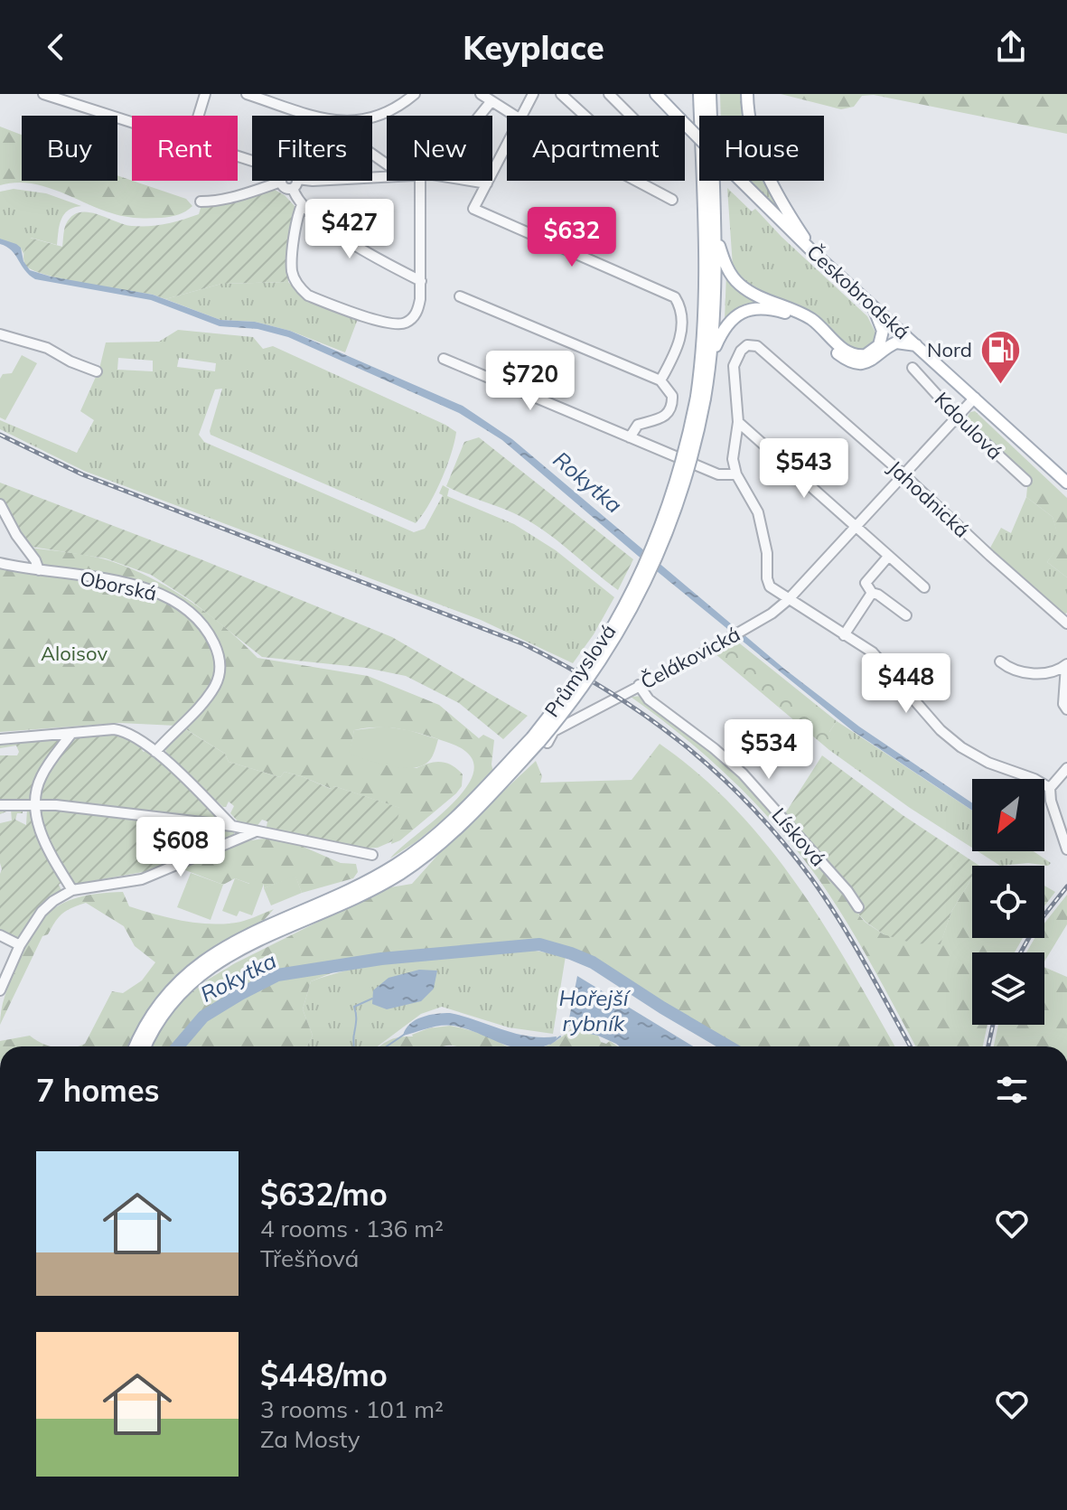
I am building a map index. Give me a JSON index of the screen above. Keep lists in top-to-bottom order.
{
  "streets": {
    "main road": ["Českobrodská", "Průmyslová"],
    "street": [
      "Kdoulová",
      "Jahodnická",
      "Oborská",
      "Čelákovická",
      "Lísková"
    ]
  },
  "crossings": [
    ["Českobrodská", "Čelákovická"],
    ["Kdoulová", "Čelákovická"],
    ["Jahodnická", "Čelákovická"],
    ["Čelákovická", "Průmyslová"],
    ["Čelákovická", "Lísková"]
  ],
  "water": ["Rokytka", "Hořejší rybník"],
  "parks": ["Aloisov"],
  "places": {
    "fuel station": ["Nord"]
  },
  "north": "bottom left",
  "page": {
    "header": "Keyplace",
    "chip": [
      "Buy",
      "Rent",
      "Filters",
      "New",
      "Apartment",
      "House"
    ],
    "price": [
      "$427",
      "$632",
      "$720",
      "$543",
      "$448",
      "$534",
      "$608"
    ],
    "heading": "7 homes",
    "list": [
      {
        "name": "$632/mo",
        "note": "4 rooms · 136 m² · Třešňová"
      },
      {
        "name": "$448/mo",
        "note": "3 rooms · 101 m² · Za Mosty"
      }
    ]
  }
}
